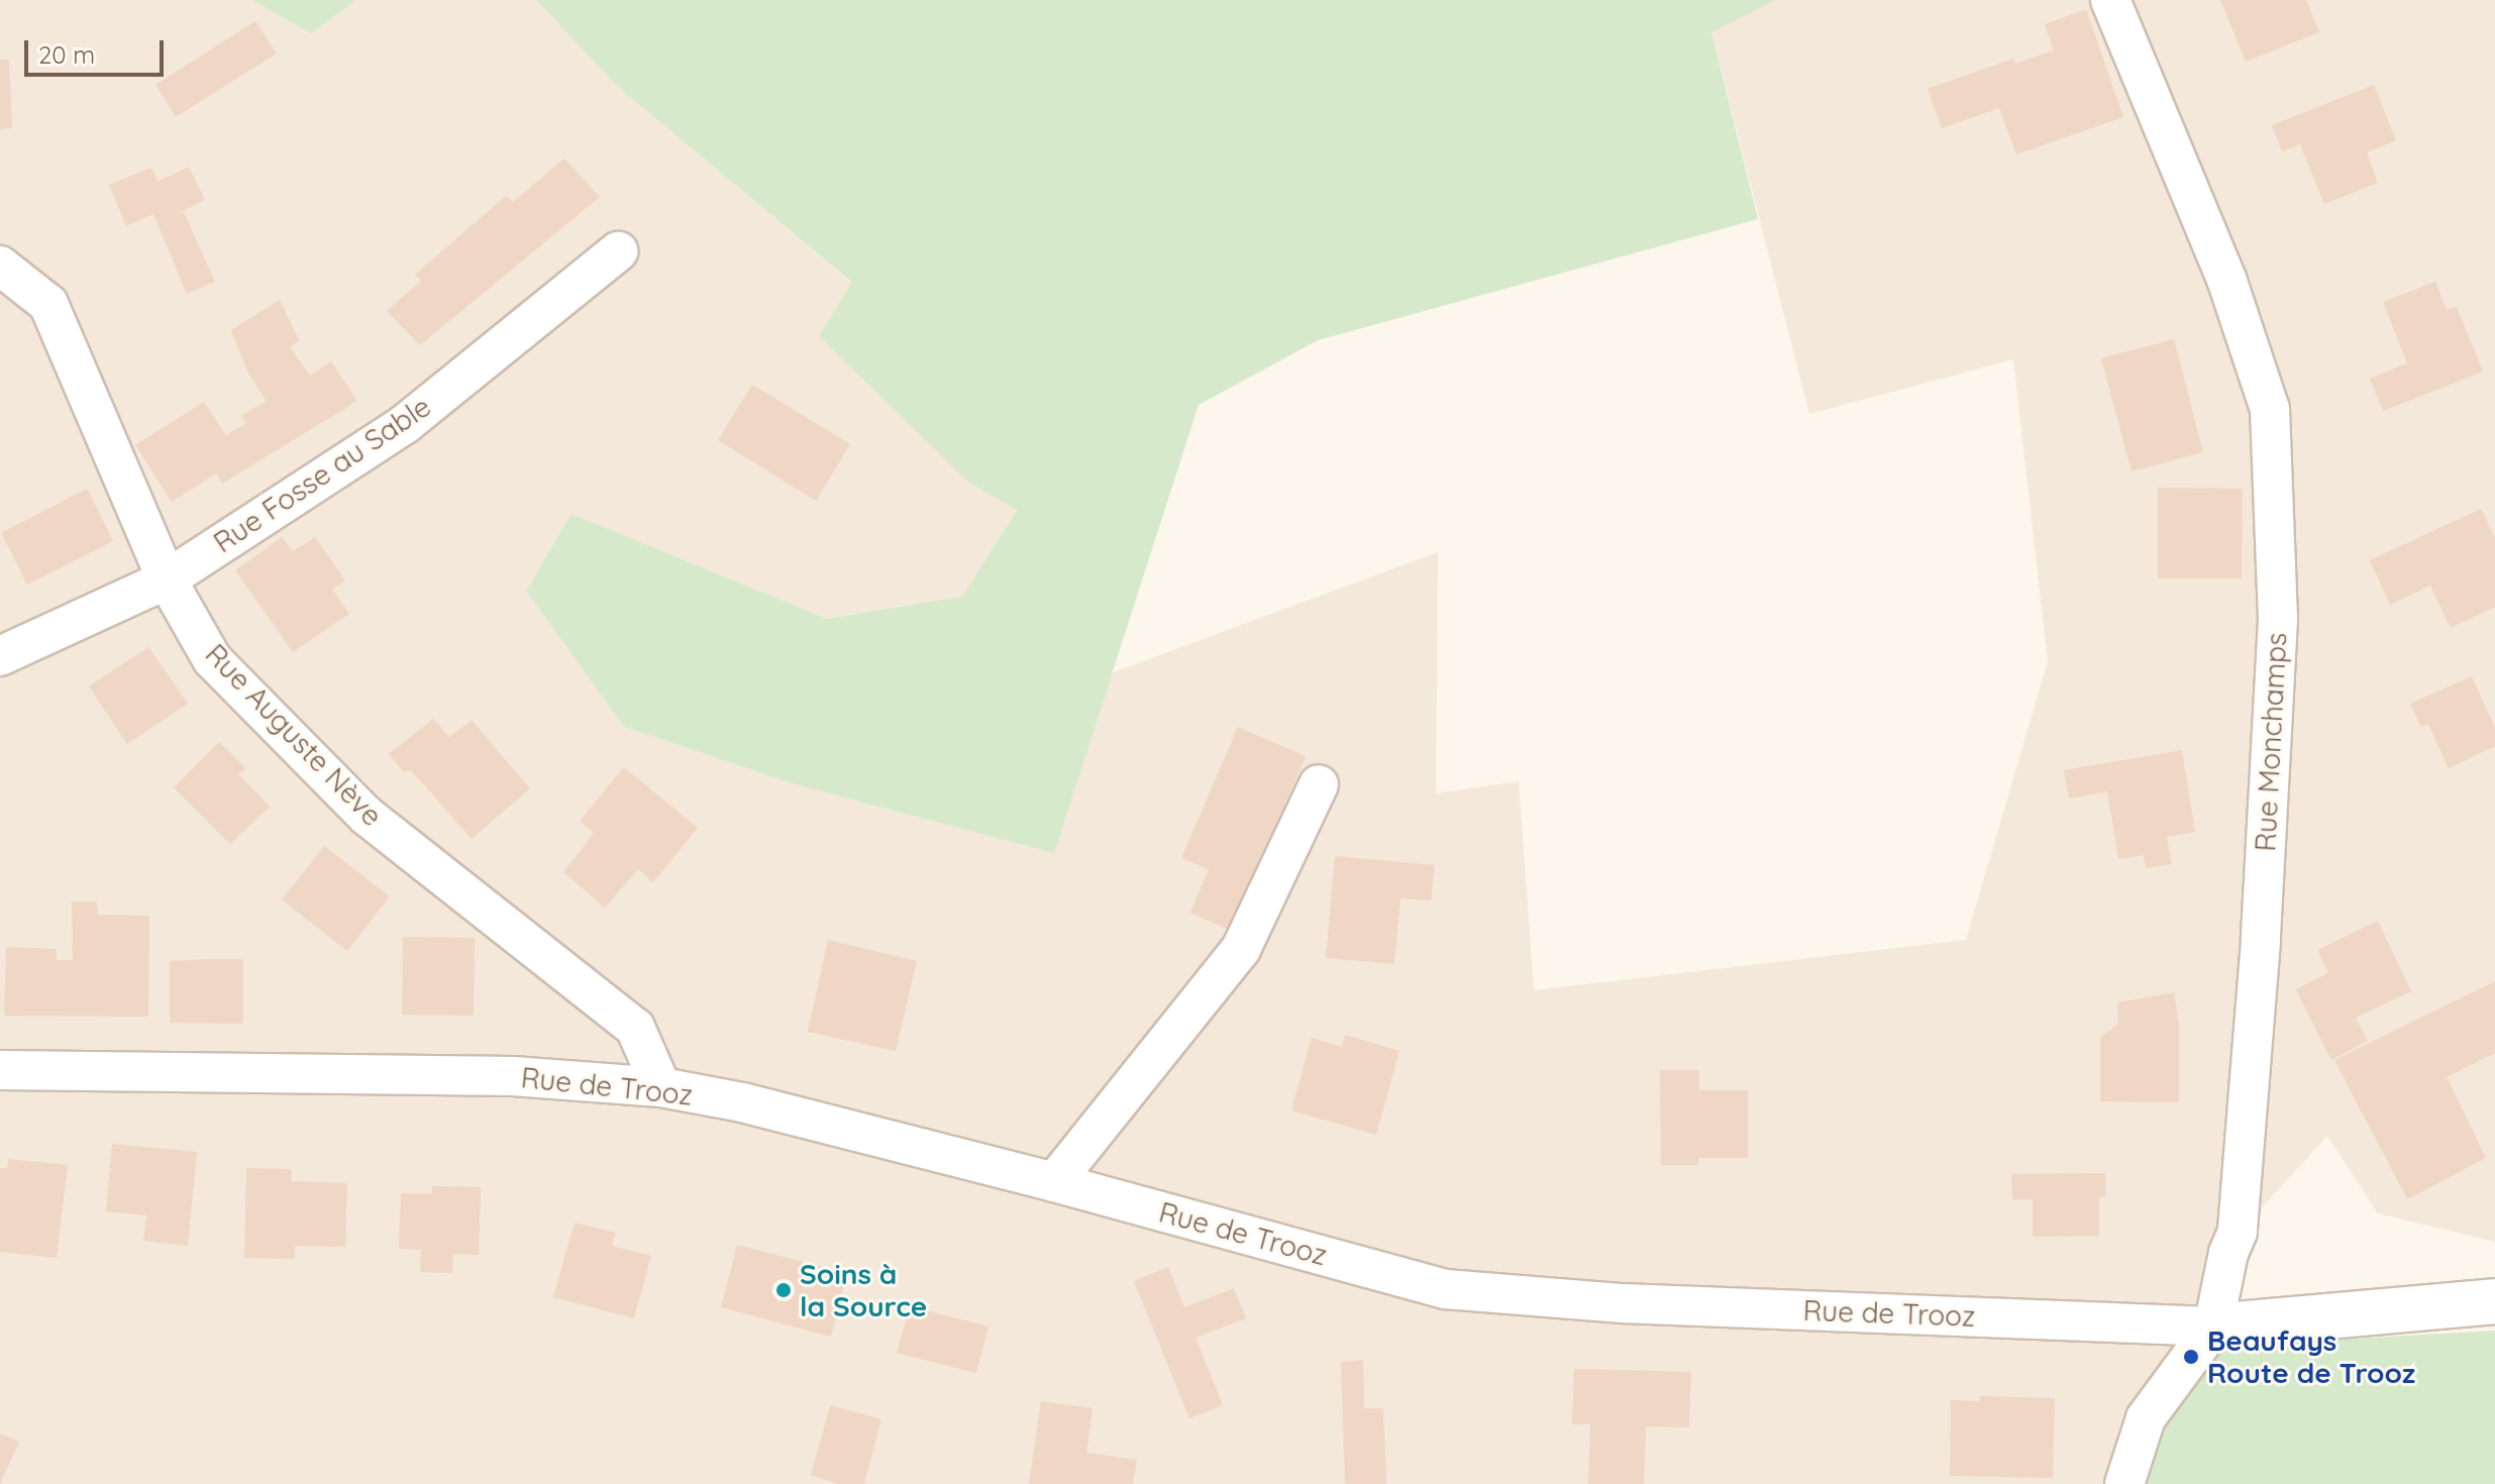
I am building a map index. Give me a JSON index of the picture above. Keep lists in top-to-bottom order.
{
  "streets": {
    "street": [
      "Rue Fosse au Sable",
      "Rue Auguste Nève",
      "Rue Monchamps",
      "Rue de Trooz"
    ]
  },
  "crossings": [
    ["Rue Fosse au Sable", "Rue Auguste Nève"],
    ["Rue Auguste Nève", "Rue de Trooz"],
    ["Rue Monchamps", "Rue de Trooz"]
  ],
  "places": ["Soins à la Source", "Beaufays Route de Trooz"],
  "scale_bar": "20 m"
}
